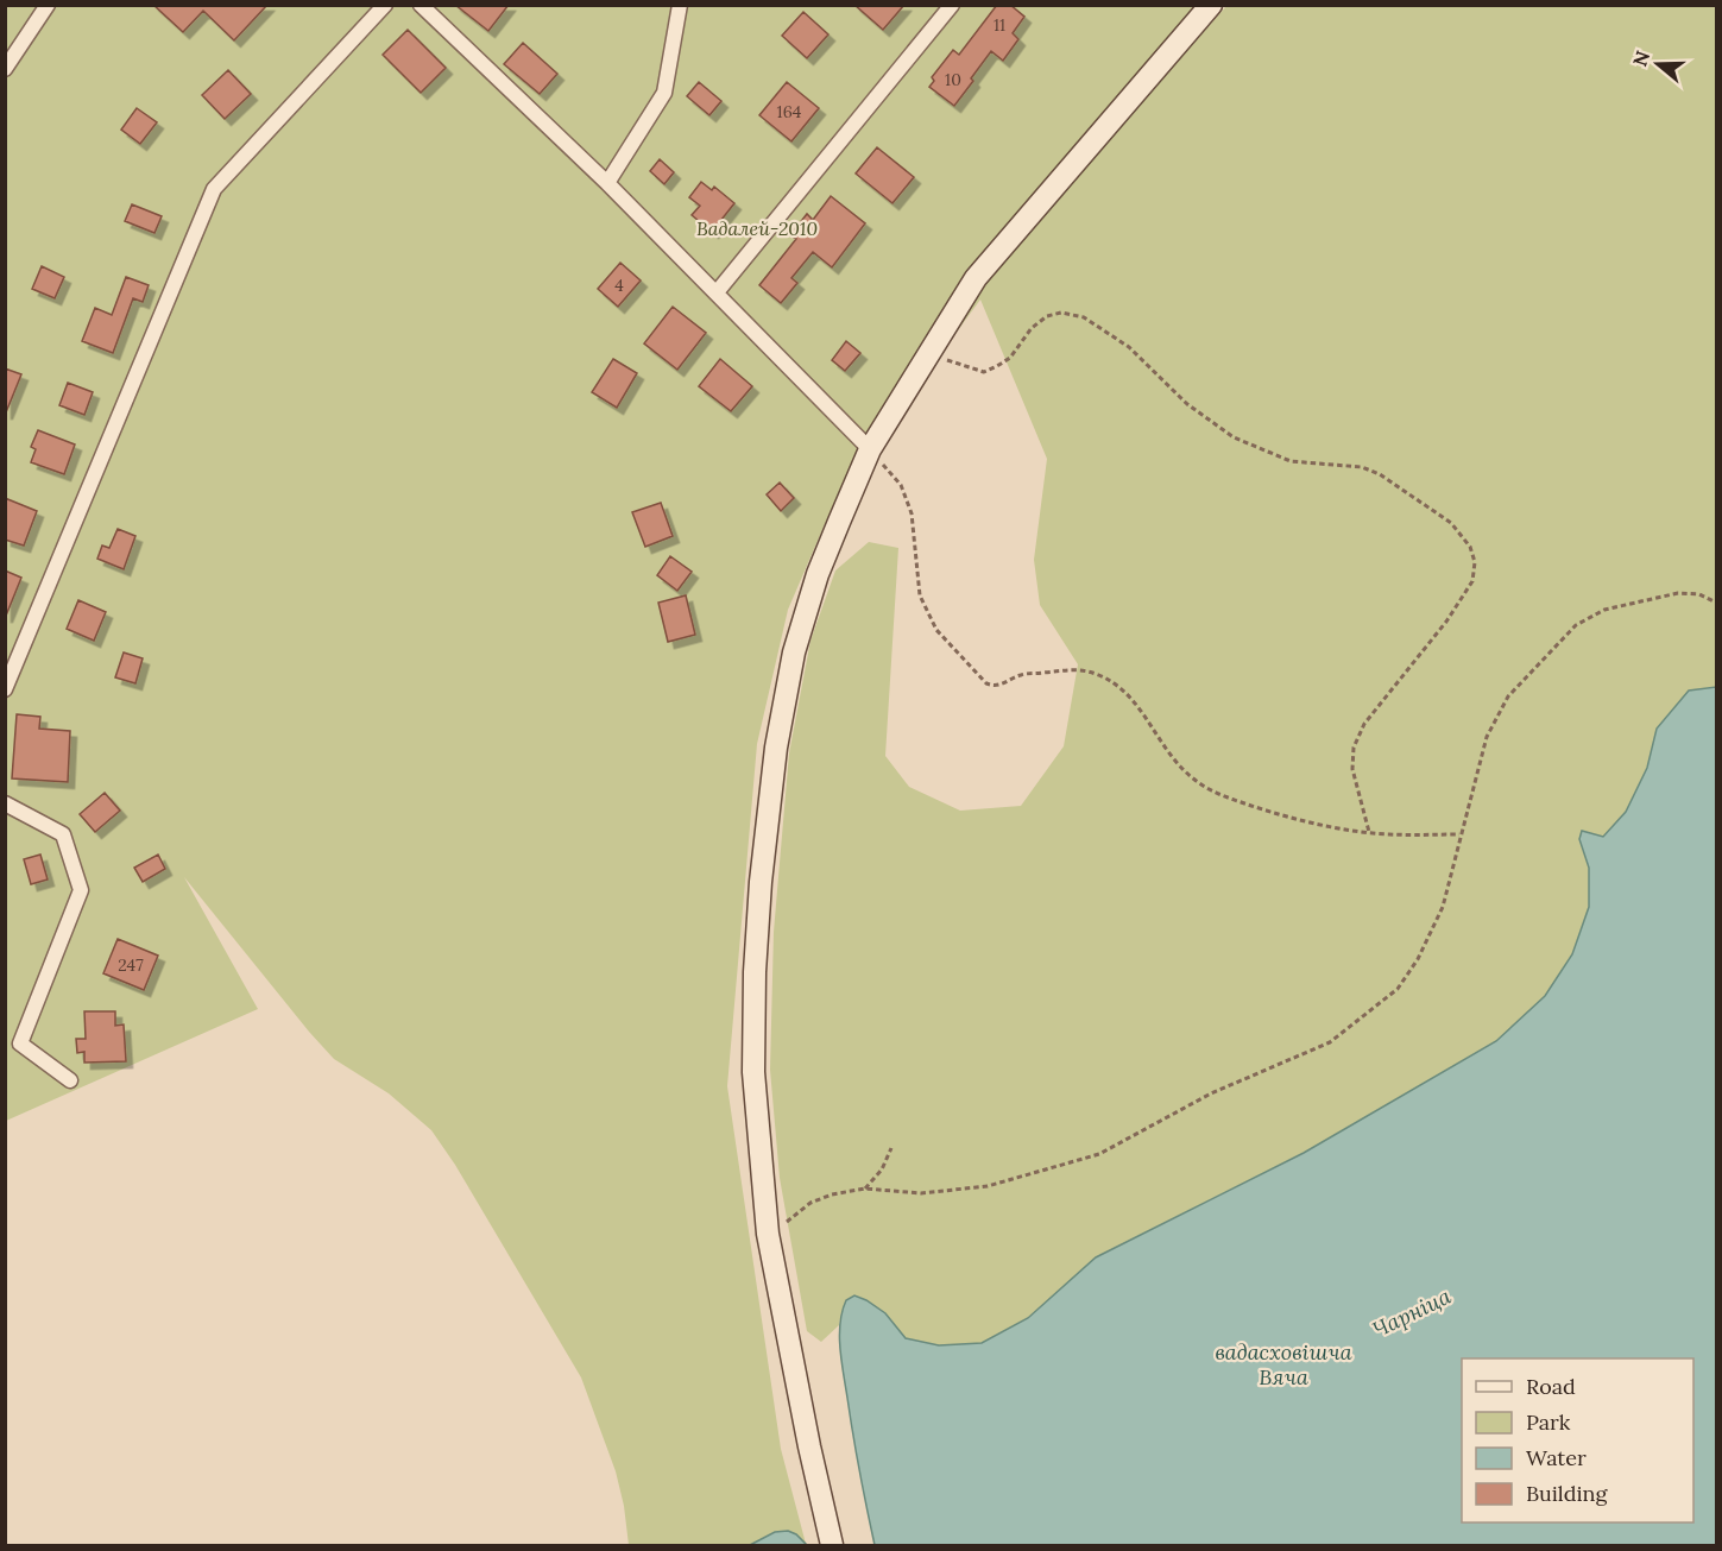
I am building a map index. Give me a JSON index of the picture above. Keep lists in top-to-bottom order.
{
  "water": ["Чарніца", "вадасховішча Вяча"],
  "parks": ["Вадалей-2010"],
  "house_numbers": [
    "11",
    "10",
    "164",
    "4",
    "247"
  ],
  "legend": [
    "Road",
    "Park",
    "Water",
    "Building"
  ],
  "north": "left"
}
